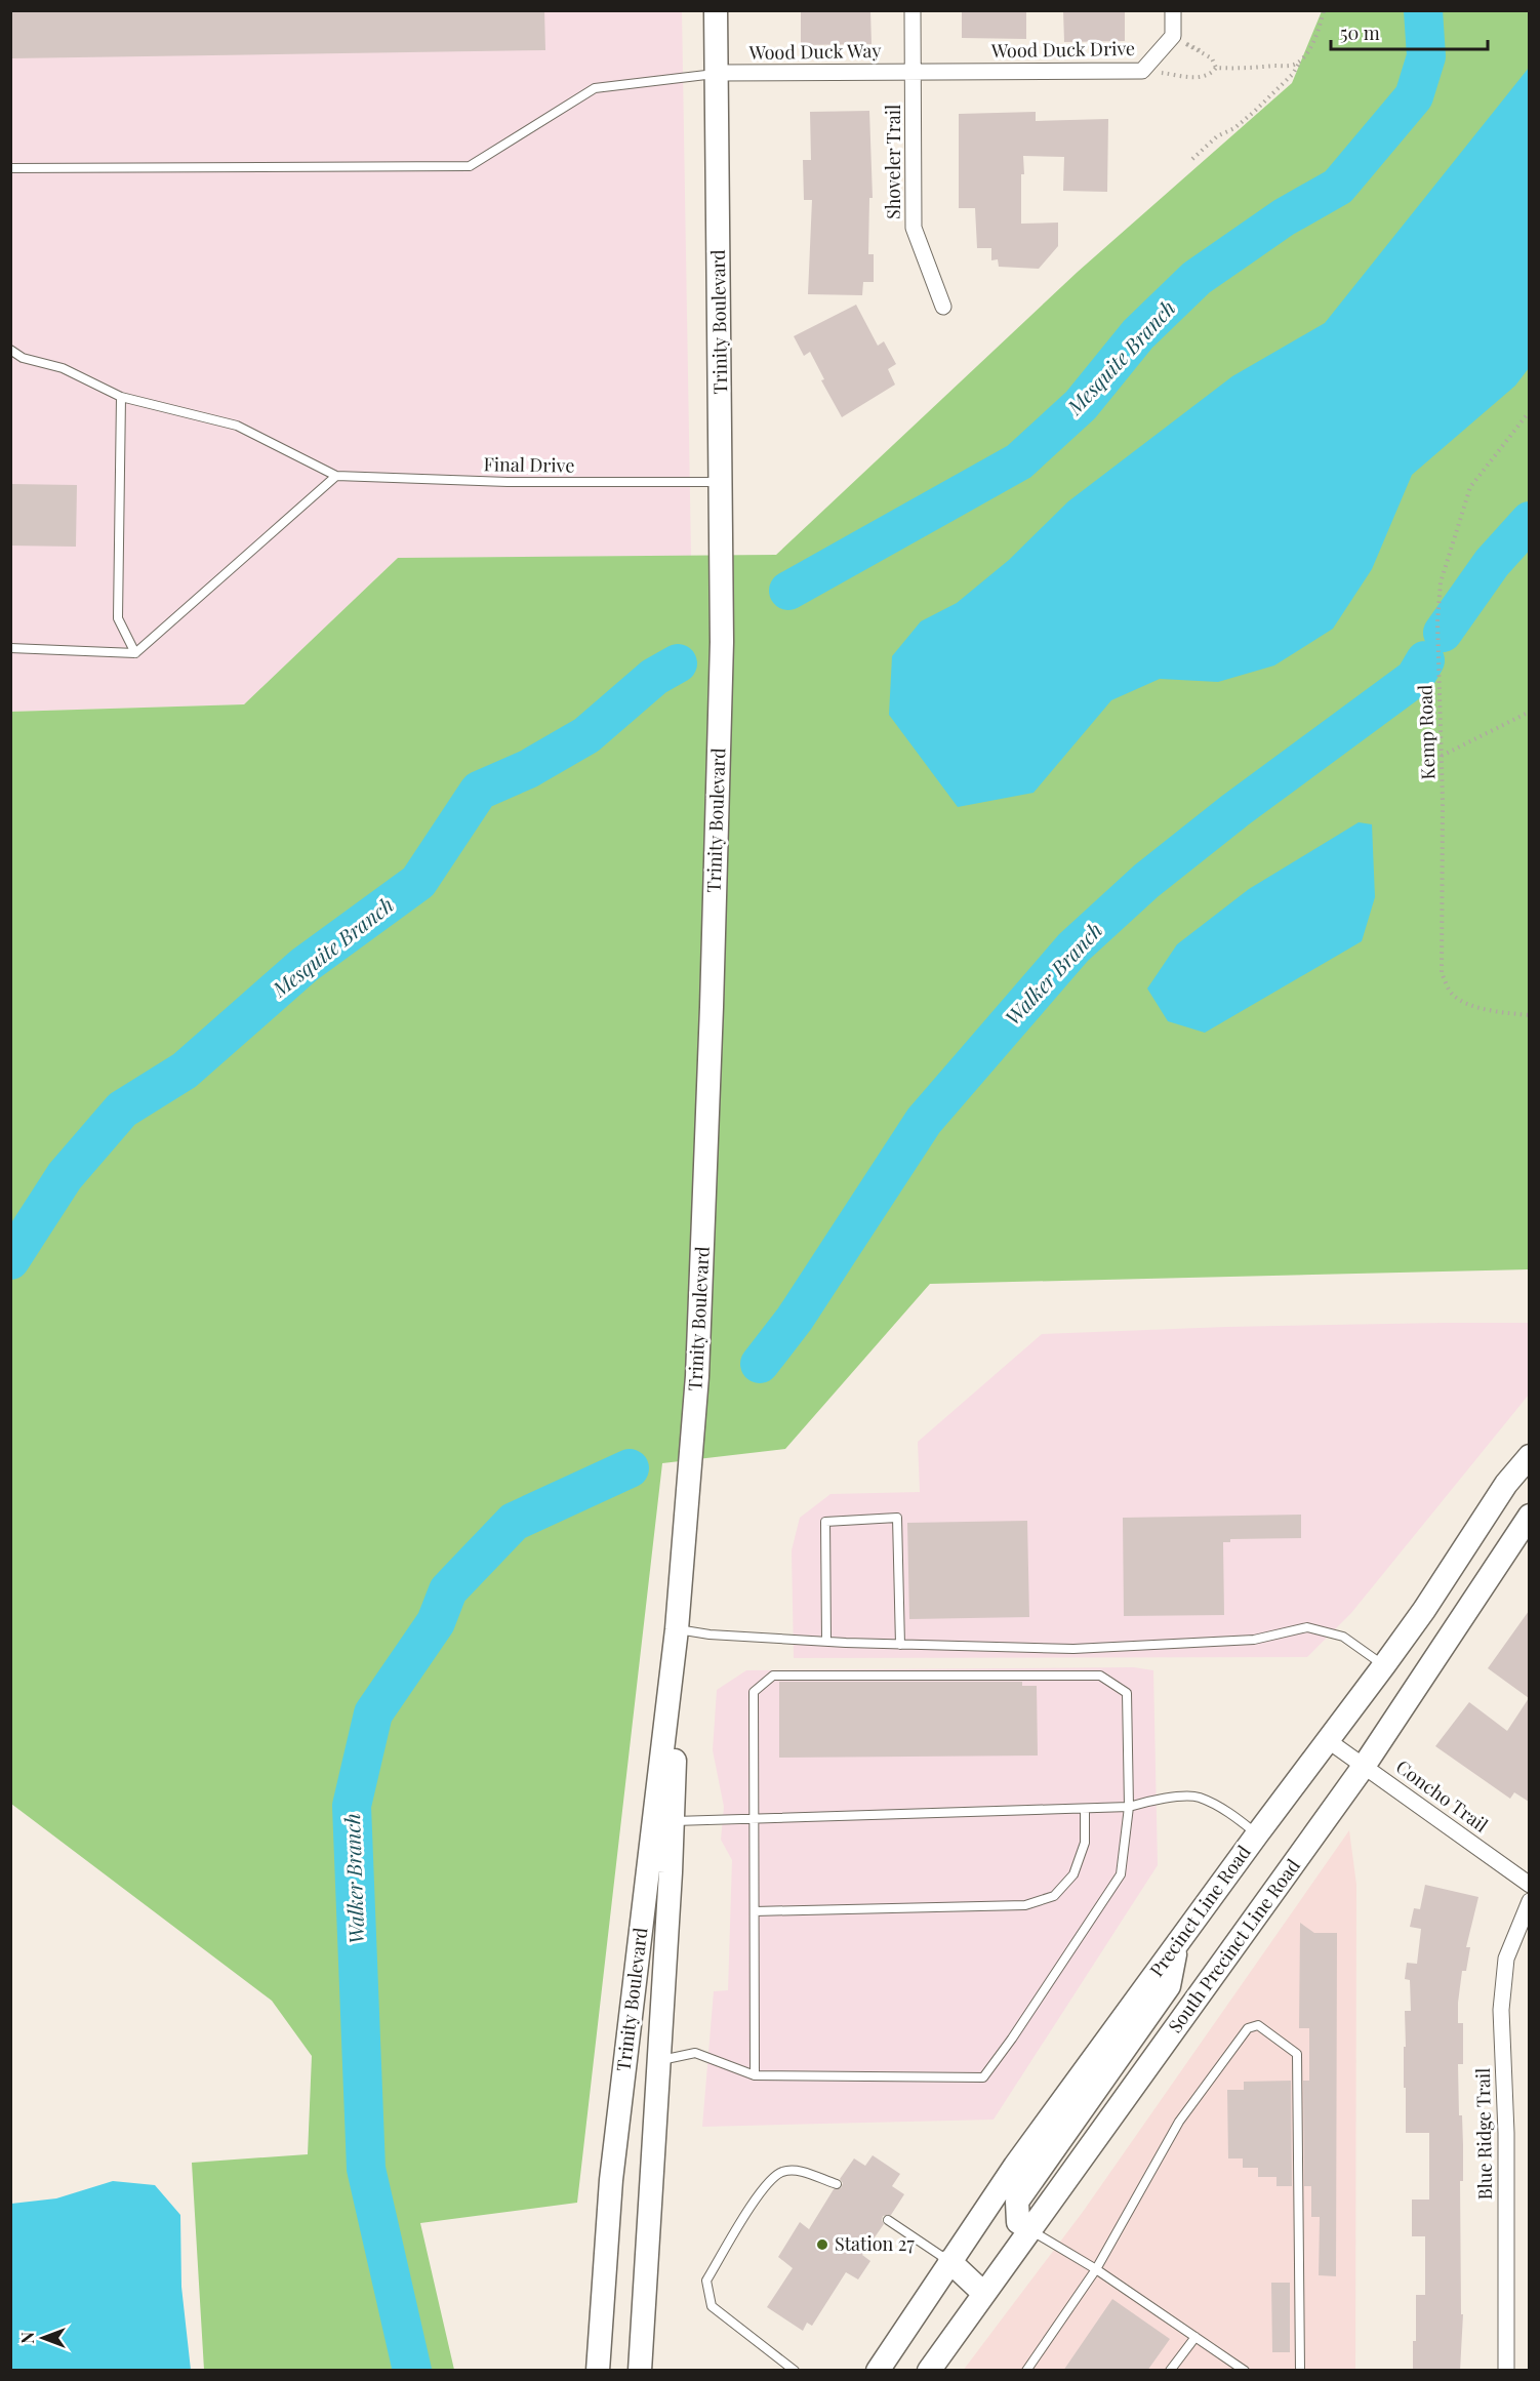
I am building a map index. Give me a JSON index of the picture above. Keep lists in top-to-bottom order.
{
  "streets": {
    "main road": ["Trinity Boulevard", "Precinct Line Road", "South Precinct Line Road"],
    "street": [
      "Wood Duck Drive",
      "Wood Duck Way",
      "Shoveler Trail",
      "Concho Trail",
      "Blue Ridge Trail"
    ],
    "lane": ["Final Drive"],
    "path": ["Kemp Road"]
  },
  "crossings": [
    ["Wood Duck Drive", "Wood Duck Way"],
    ["Wood Duck Drive", "Shoveler Trail"],
    ["Wood Duck Way", "Shoveler Trail"],
    ["Wood Duck Way", "Trinity Boulevard"],
    ["Trinity Boulevard", "Final Drive"],
    ["Concho Trail", "Precinct Line Road"],
    ["Concho Trail", "South Precinct Line Road"]
  ],
  "water": ["Mesquite Branch", "Walker Branch"],
  "places": ["Station 27"],
  "scale_bar": "50 m",
  "north": "left"
}
